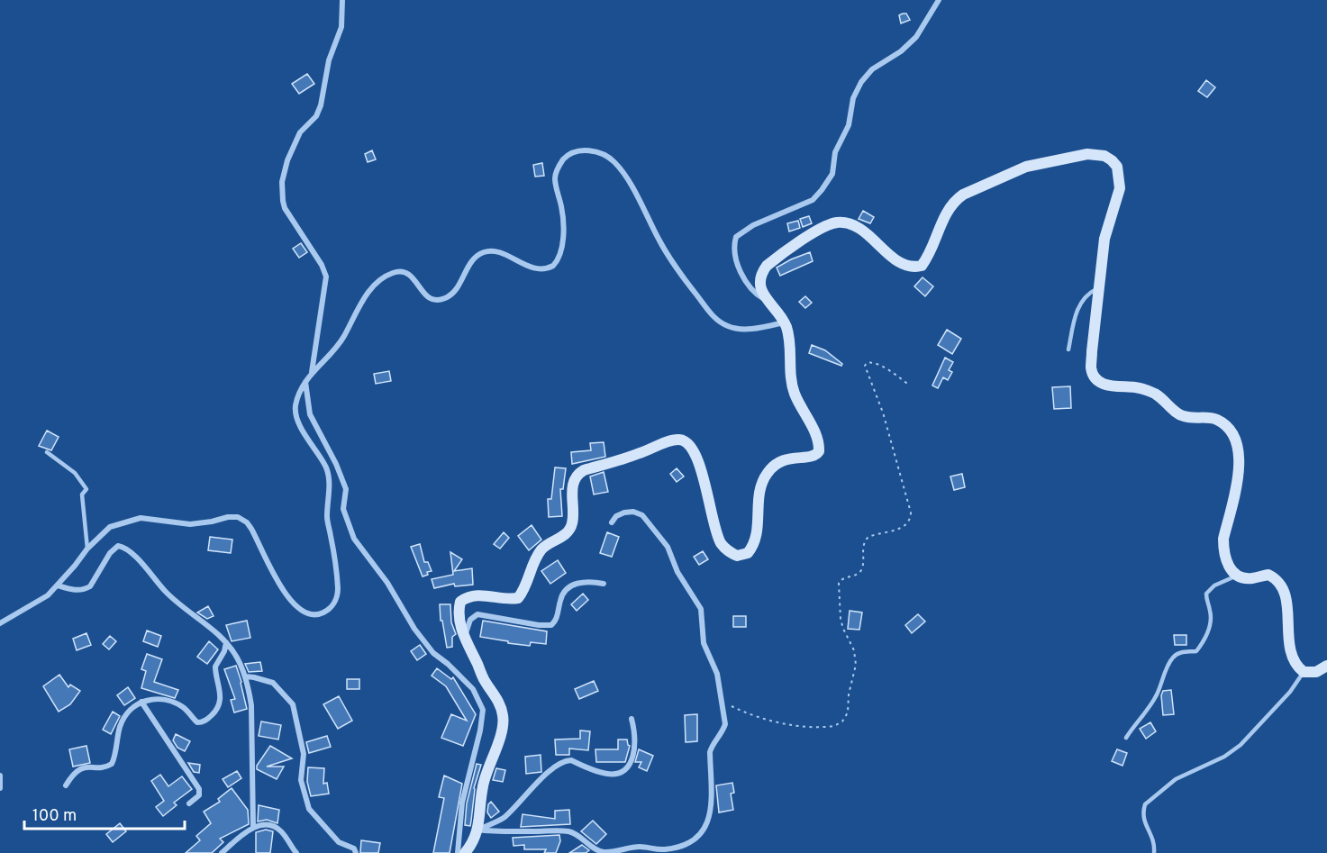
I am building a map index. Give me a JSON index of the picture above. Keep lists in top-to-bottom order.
{
  "scale_bar": "100 m"
}
